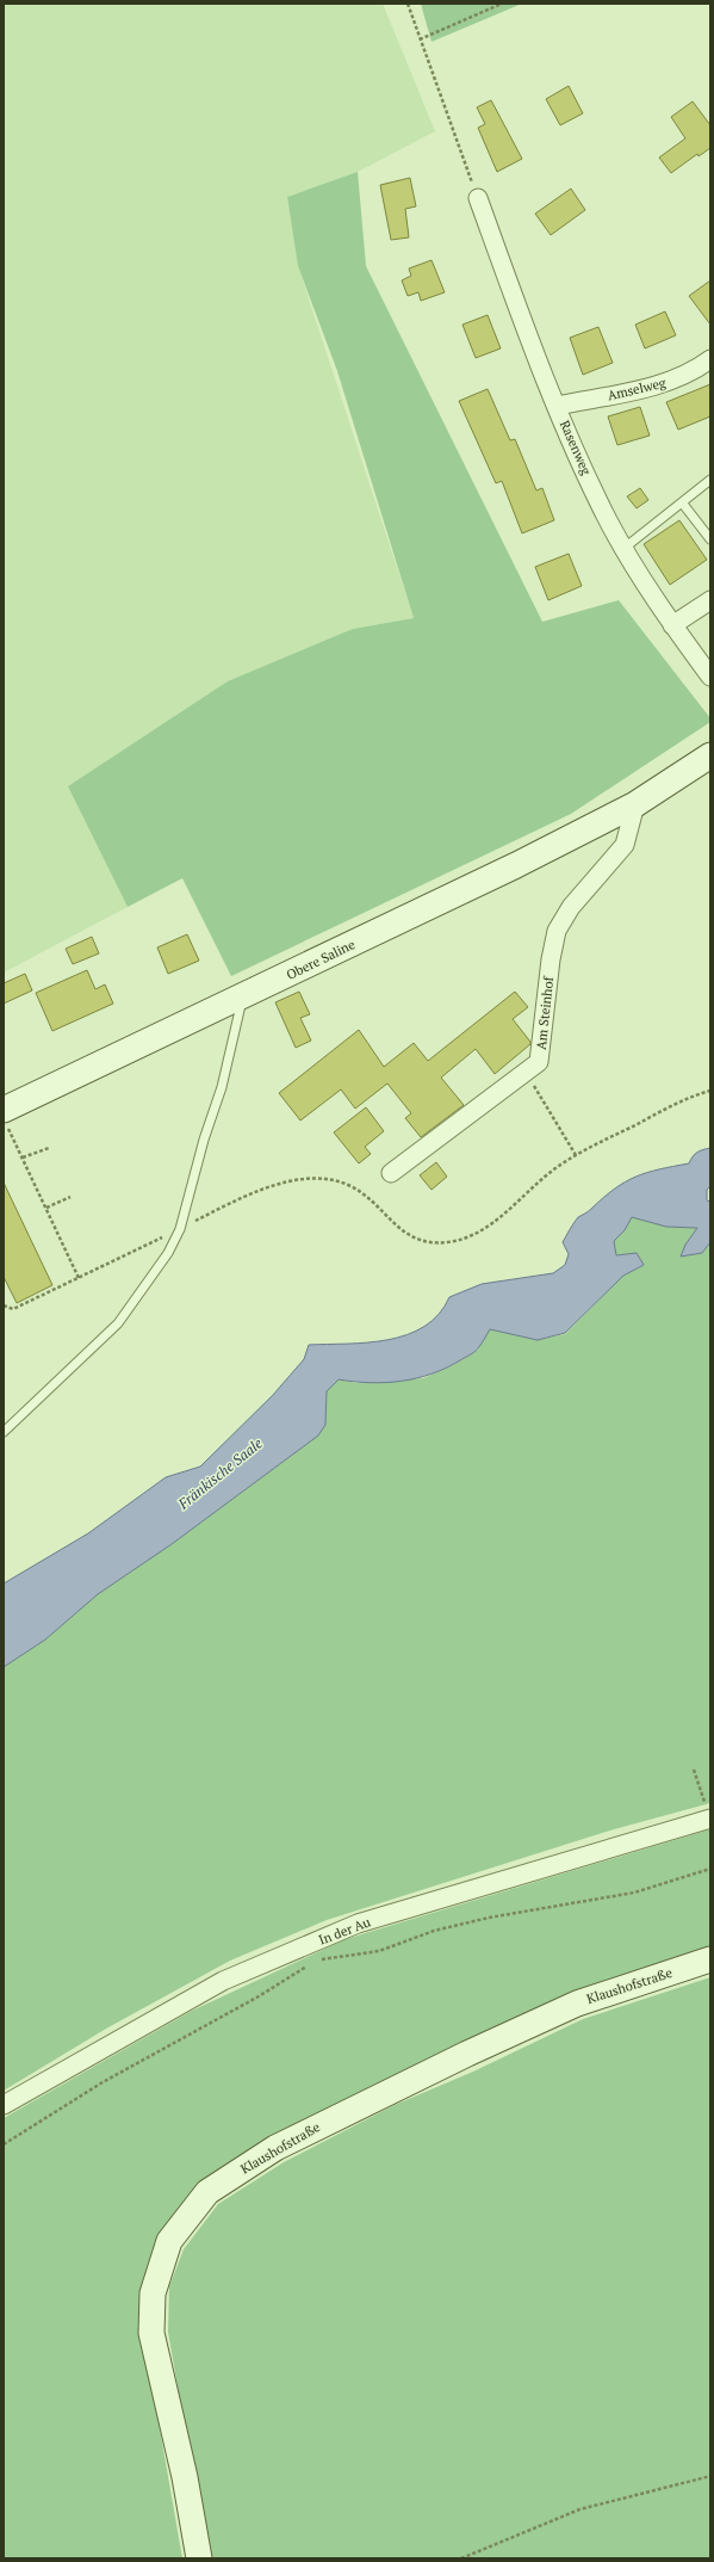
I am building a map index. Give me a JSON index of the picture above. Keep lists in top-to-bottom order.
{
  "streets": {
    "main road": ["Obere Saline", "Klaushofstraße"],
    "street": [
      "Amselweg",
      "Rasenweg",
      "Am Steinhof",
      "In der Au"
    ]
  },
  "crossings": [
    ["Amselweg", "Rasenweg"],
    ["Obere Saline", "Am Steinhof"]
  ],
  "water": ["Fränkische Saale"]
}
